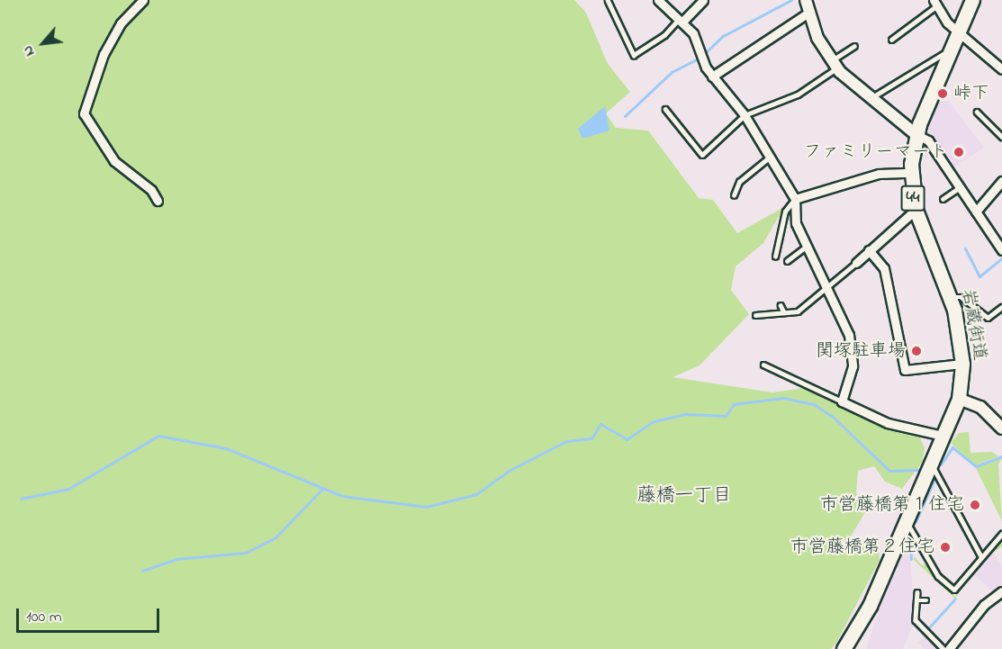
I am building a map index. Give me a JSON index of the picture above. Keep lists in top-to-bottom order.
{
  "streets": {
    "main road": ["44", "岩蔵街道"]
  },
  "districts": ["藤橋一丁目"],
  "places": [
    "峠下",
    "ファミリーマート",
    "関塚駐車場",
    "市営藤橋第１住宅",
    "市営藤橋第２住宅"
  ],
  "scale_bar": "100 m",
  "north": "bottom left"
}
